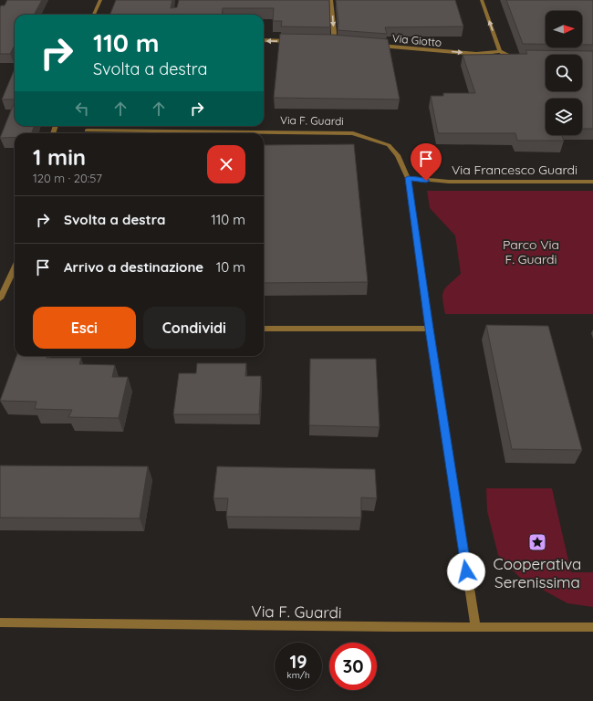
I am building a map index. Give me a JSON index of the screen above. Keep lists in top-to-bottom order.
{
  "streets": {
    "street": ["Via Giotto", "Via F. Guardi", "Via Francesco Guardi"]
  },
  "crossings": [
    ["Via F. Guardi", "Via Francesco Guardi"]
  ],
  "one_way": ["Via Giotto"],
  "parks": ["Parco Via F. Guardi"],
  "places": {
    "place": ["Cooperativa Serenissima"]
  },
  "north": "right",
  "page": {
    "turn": ["110 m", "Svolta a destra"],
    "heading": ["1 min", "120 m · 20:57"],
    "list": [
      {
        "name": "Svolta a destra",
        "value": "110 m"
      },
      {
        "name": "Arrivo a destinazione",
        "value": "10 m"
      }
    ],
    "buttons": ["Esci", "Condividi"],
    "speed": "19 km/h",
    "limit": "30"
  }
}
